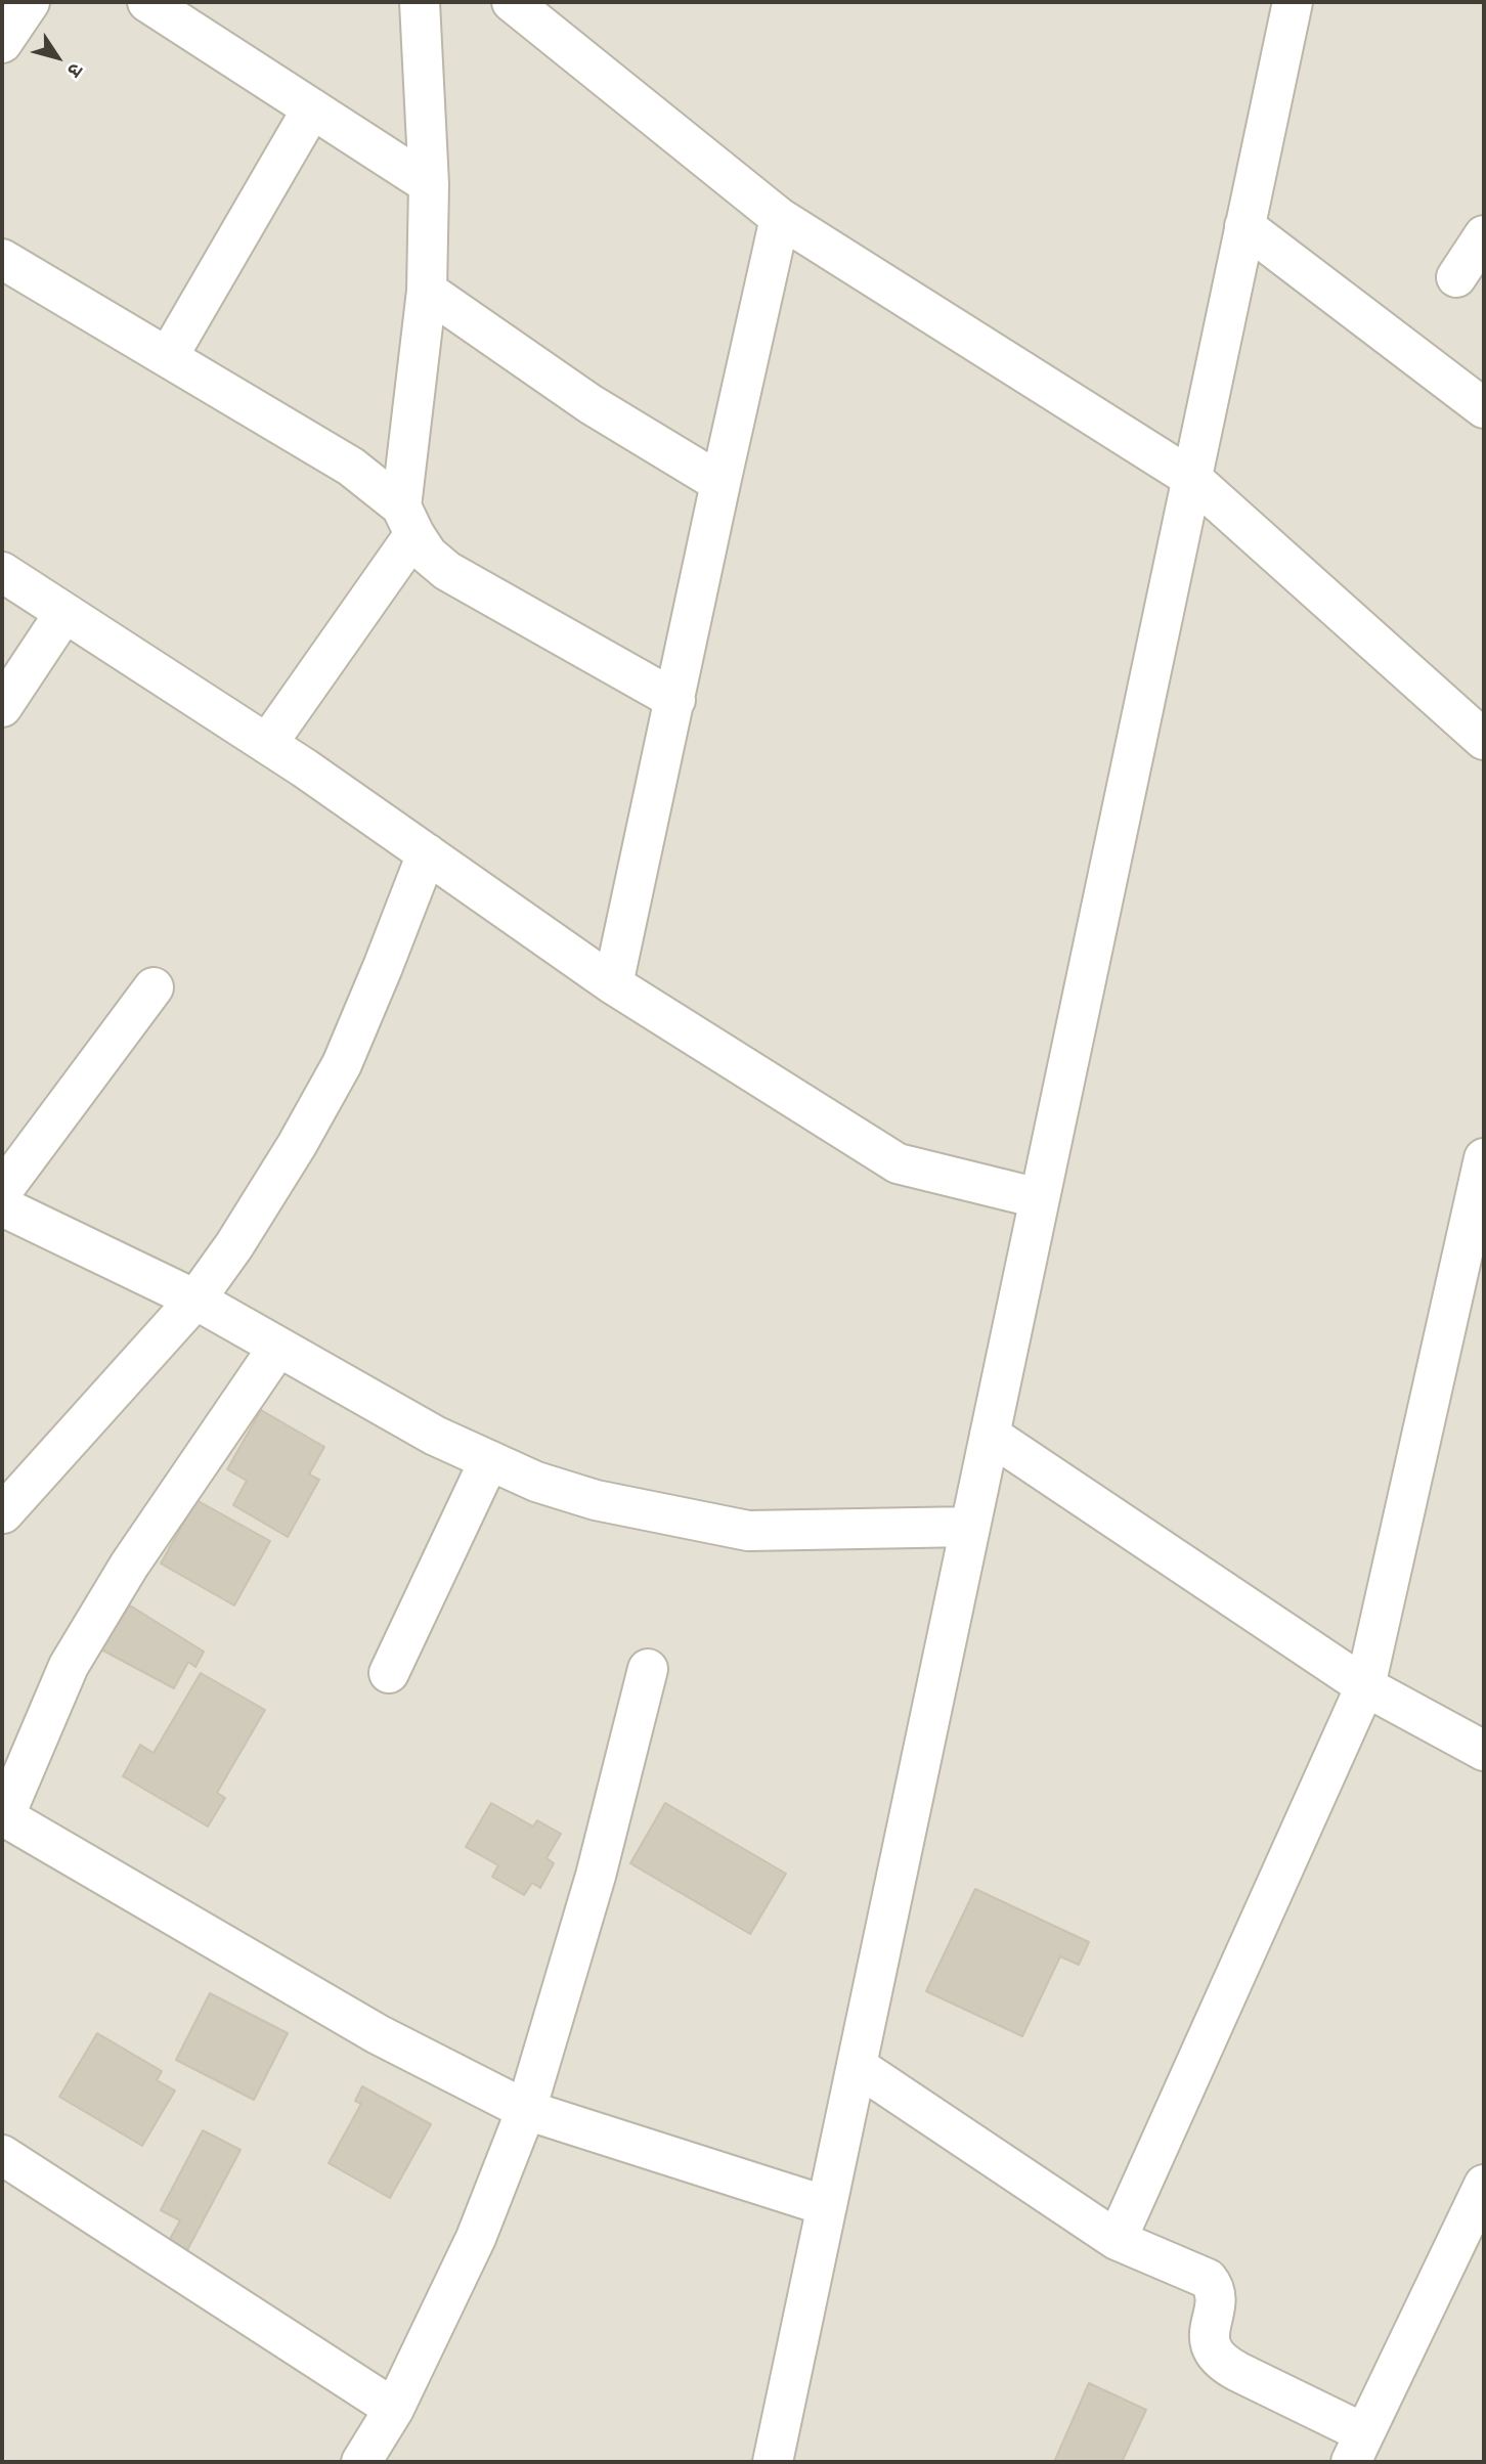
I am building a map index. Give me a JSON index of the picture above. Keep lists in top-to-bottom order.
{
  "north": "bottom right"
}
